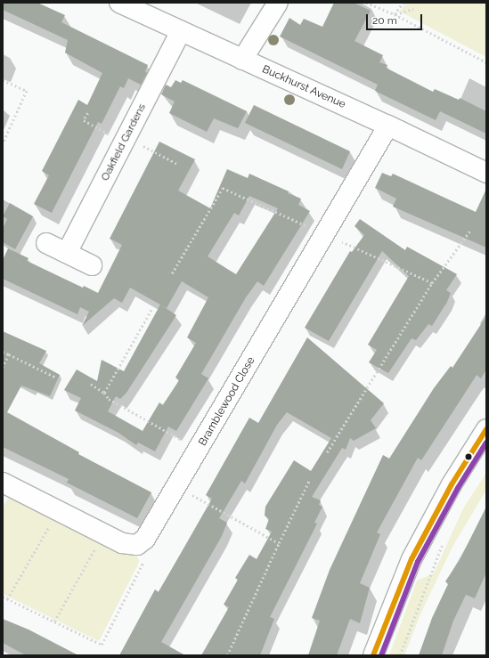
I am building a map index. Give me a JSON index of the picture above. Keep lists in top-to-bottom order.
{
  "streets": {
    "street": ["Buckhurst Avenue", "Oakfield Gardens", "Bramblewood Close"]
  },
  "crossings": [
    ["Buckhurst Avenue", "Oakfield Gardens"],
    ["Buckhurst Avenue", "Bramblewood Close"]
  ],
  "scale_bar": "20 m"
}
